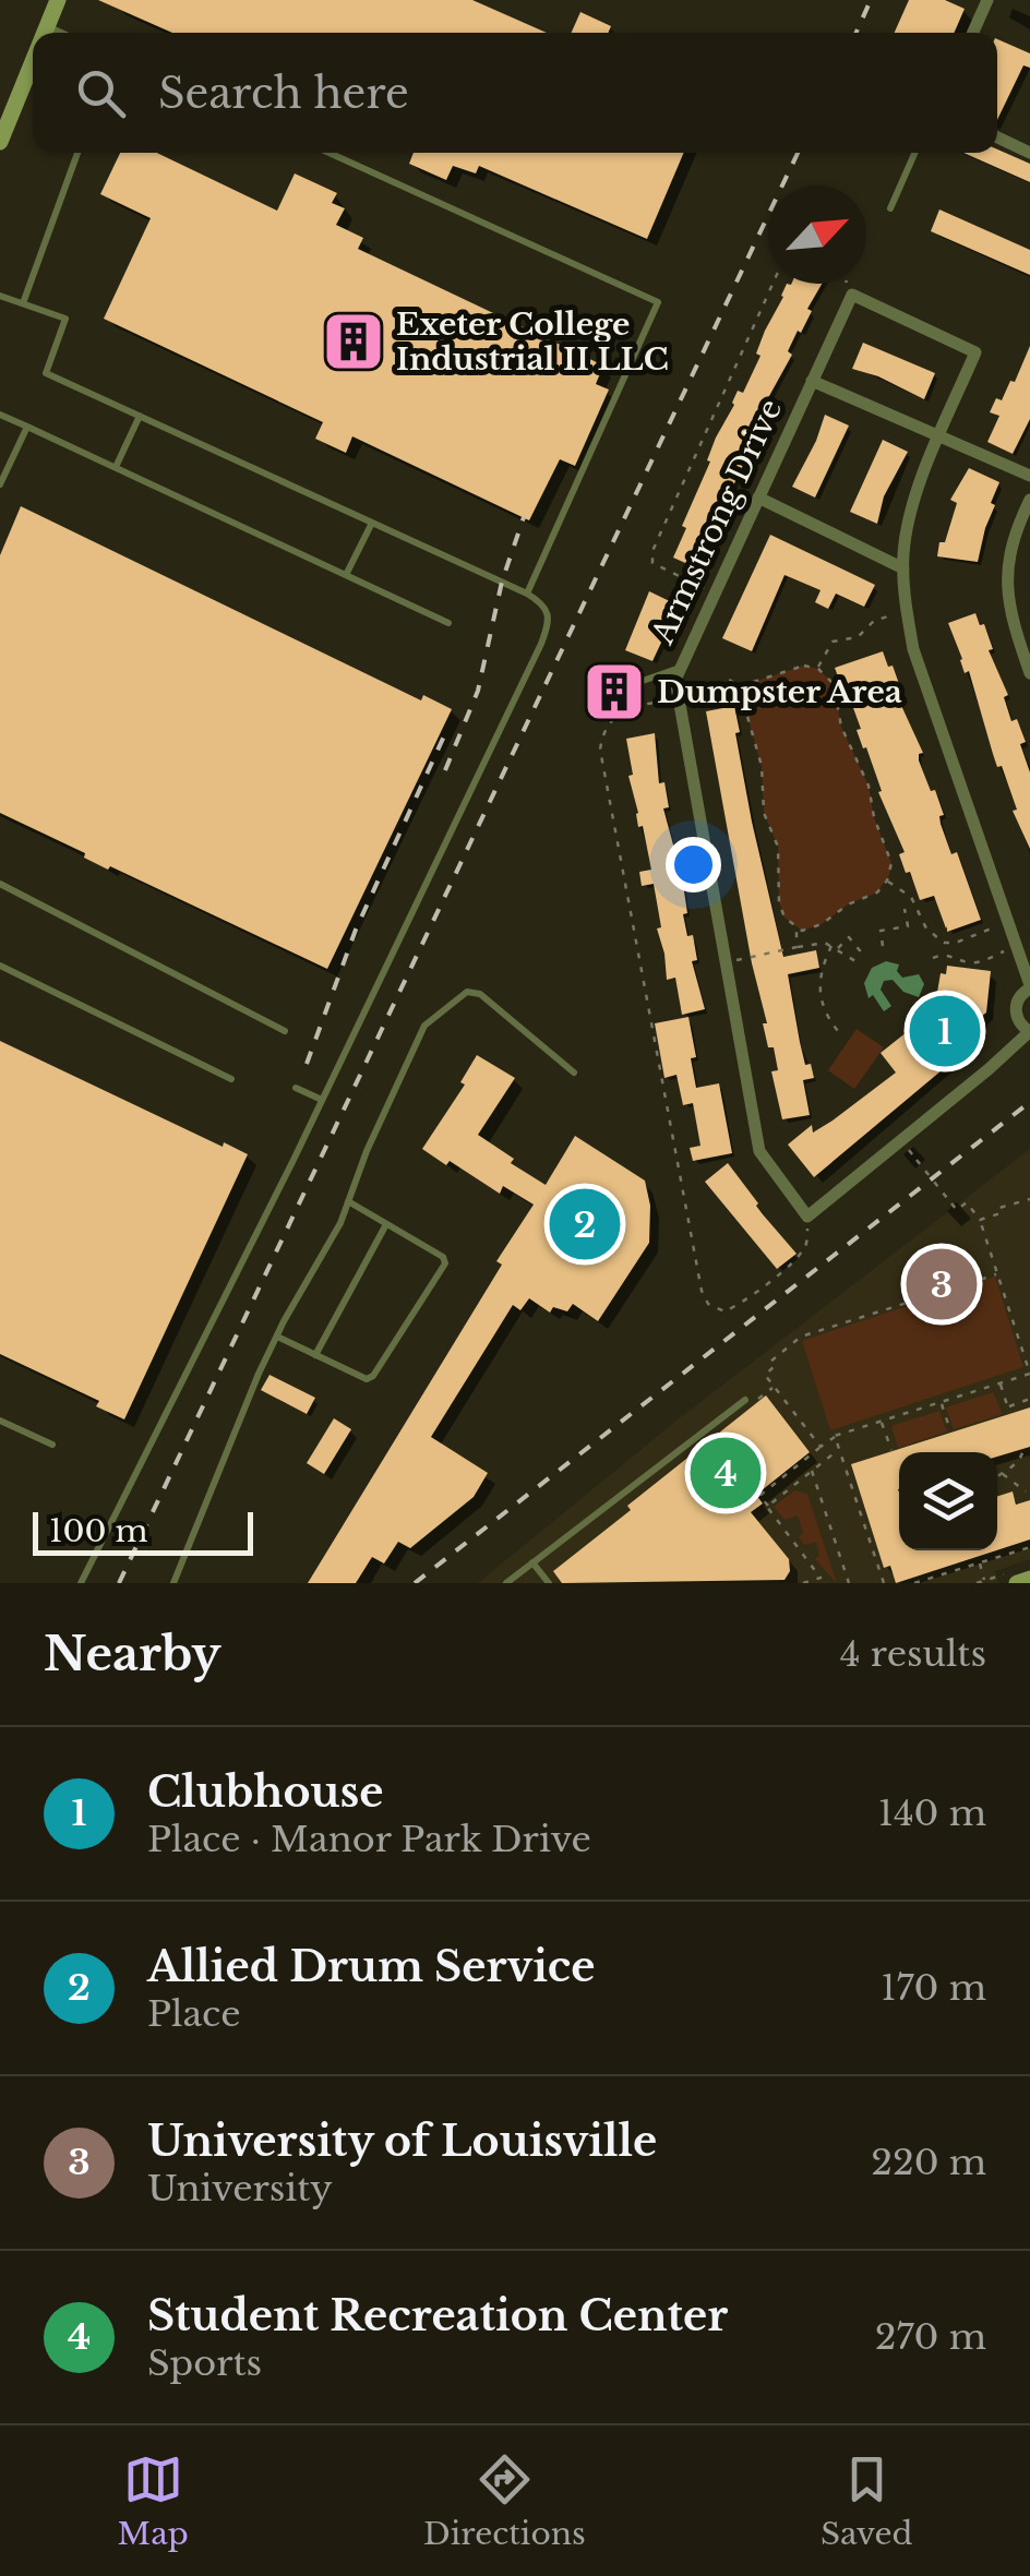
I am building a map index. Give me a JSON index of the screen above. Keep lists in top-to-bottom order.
{
  "streets": {
    "street": ["Armstrong Drive"]
  },
  "places": {
    "building": ["Exeter College Industrial II LLC", "Dumpster Area"]
  },
  "scale_bar": "100 m",
  "north": "top right",
  "page": {
    "search": "Search here",
    "pins": [
      "1",
      "2",
      "3",
      "4"
    ],
    "scale": "100 m",
    "heading": ["Nearby", "4 results"],
    "list": [
      {
        "mark": "1",
        "name": "Clubhouse",
        "note": "Place · Manor Park Drive",
        "value": "140 m"
      },
      {
        "mark": "2",
        "name": "Allied Drum Service",
        "note": "Place",
        "value": "170 m"
      },
      {
        "mark": "3",
        "name": "University of Louisville",
        "note": "University",
        "value": "220 m"
      },
      {
        "mark": "4",
        "name": "Student Recreation Center",
        "note": "Sports",
        "value": "270 m"
      }
    ],
    "nav": ["Map", "Directions", "Saved"]
  }
}
